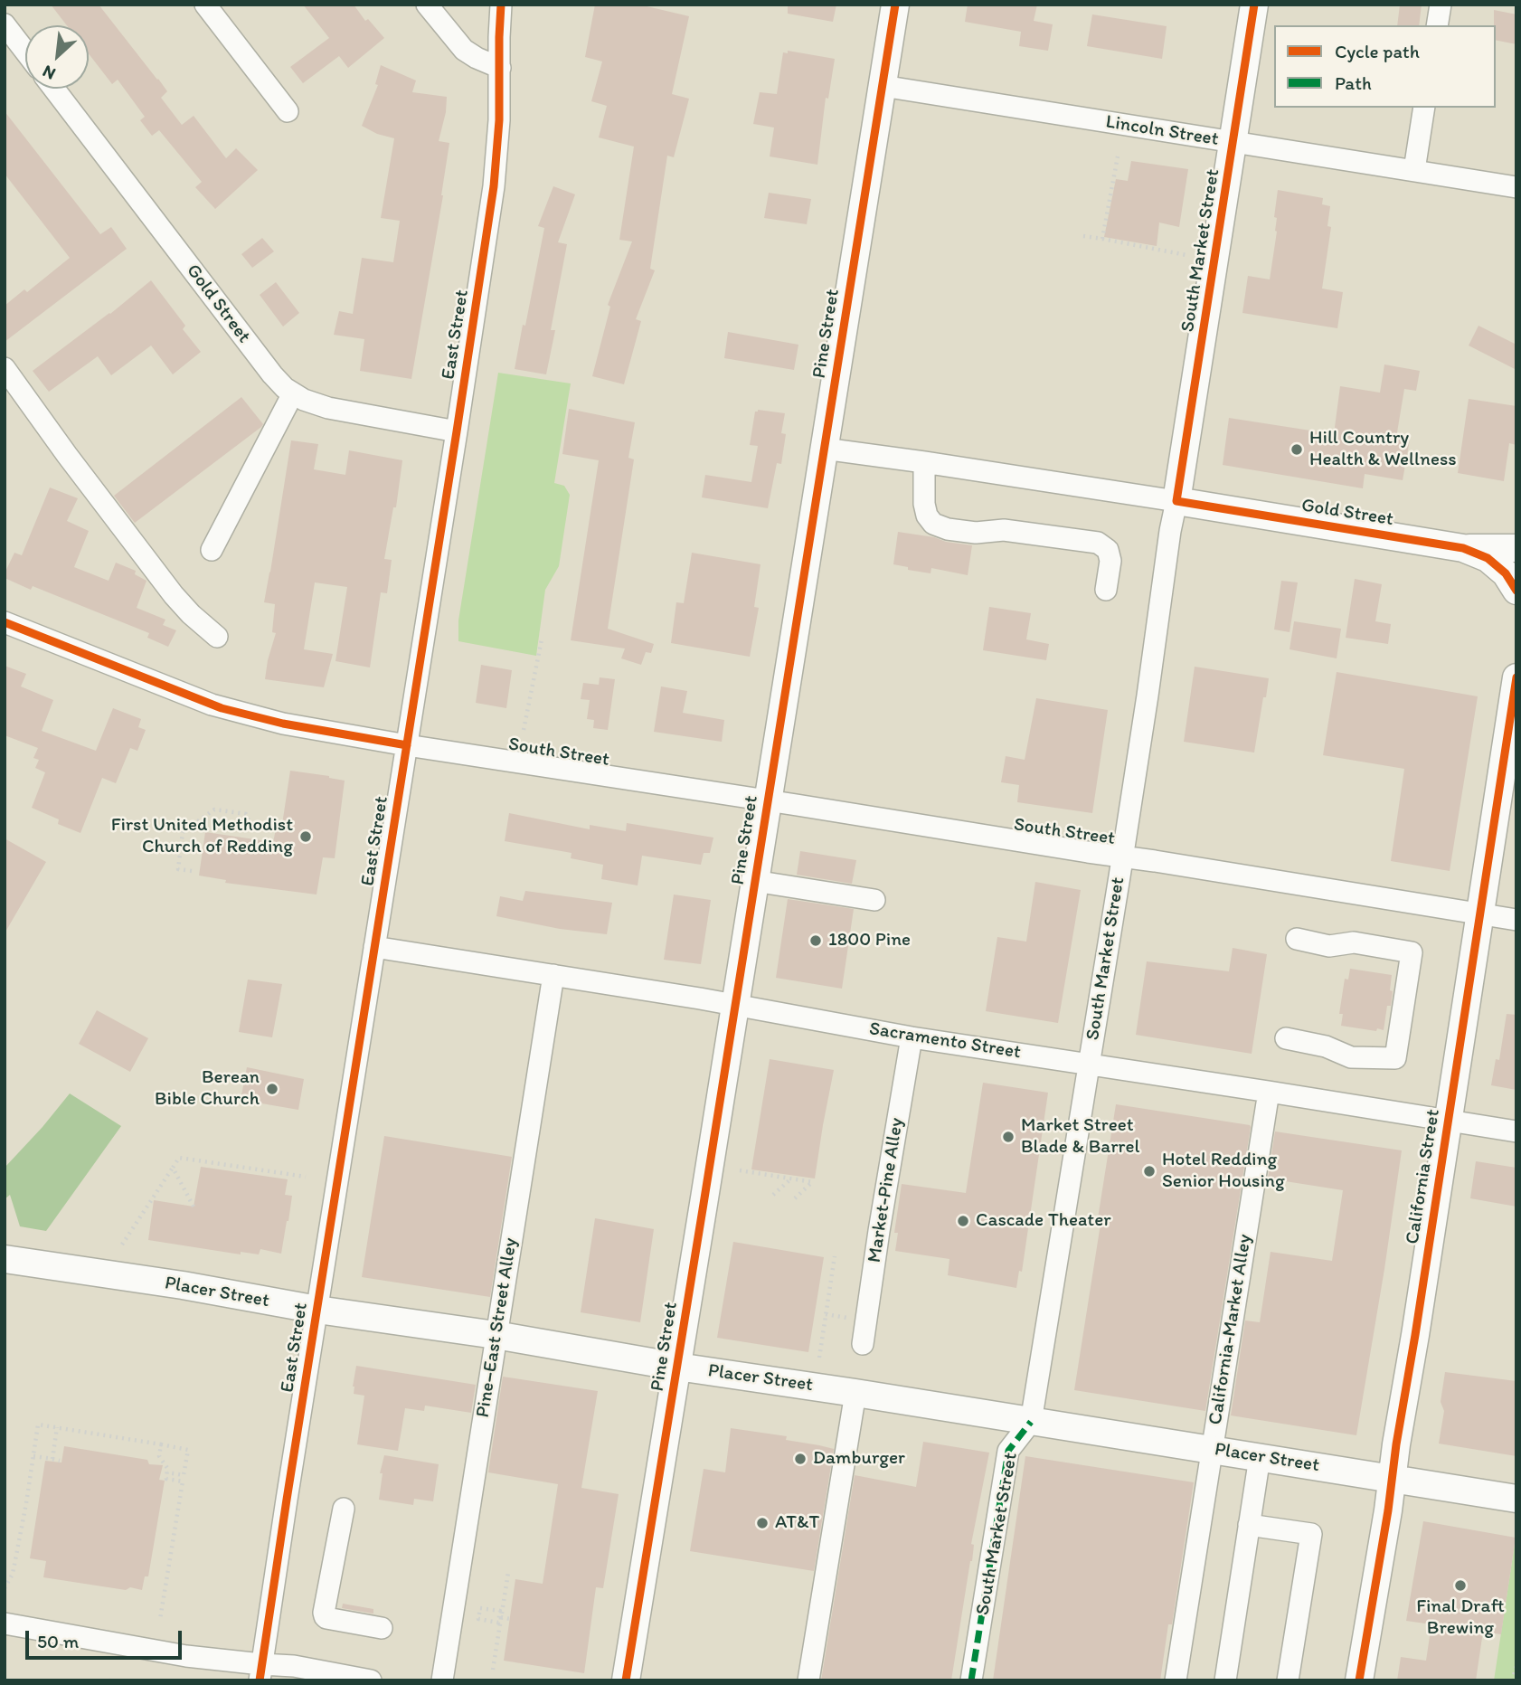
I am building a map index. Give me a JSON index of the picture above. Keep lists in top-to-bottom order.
{
  "streets": {
    "main road": [
      "South Market Street",
      "Gold Street",
      "Pine Street",
      "California Street",
      "Placer Street"
    ],
    "street": [
      "Lincoln Street",
      "East Street",
      "South Street",
      "Sacramento Street",
      "Market-Pine Alley",
      "Pine–East Street Alley",
      "California-Market Alley"
    ]
  },
  "crossings": [
    ["Lincoln Street", "South Market Street"],
    ["Lincoln Street", "Pine Street"],
    ["South Market Street", "Gold Street"],
    ["South Market Street", "South Street"],
    ["South Market Street", "Sacramento Street"],
    ["South Market Street", "Placer Street"],
    ["Gold Street", "Pine Street"],
    ["Gold Street", "East Street"],
    ["Pine Street", "South Street"],
    ["Pine Street", "Sacramento Street"],
    ["Pine Street", "Placer Street"],
    ["East Street", "South Street"],
    ["East Street", "Sacramento Street"],
    ["East Street", "Placer Street"],
    ["South Street", "California Street"],
    ["Sacramento Street", "California Street"],
    ["Sacramento Street", "Market-Pine Alley"],
    ["Sacramento Street", "Pine–East Street Alley"],
    ["Sacramento Street", "California-Market Alley"],
    ["California Street", "Placer Street"],
    ["Placer Street", "Pine–East Street Alley"],
    ["Placer Street", "California-Market Alley"]
  ],
  "places": [
    "Hill Country Health & Wellness",
    "First United Methodist Church of Redding",
    "1800 Pine",
    "Berean Bible Church",
    "Market Street Blade & Barrel",
    "Hotel Redding Senior Housing",
    "Cascade Theater",
    "Damburger",
    "AT&T",
    "Final Draft Brewing"
  ],
  "legend": ["Cycle path", "Path"],
  "scale_bar": "50 m",
  "north": "bottom left"
}
